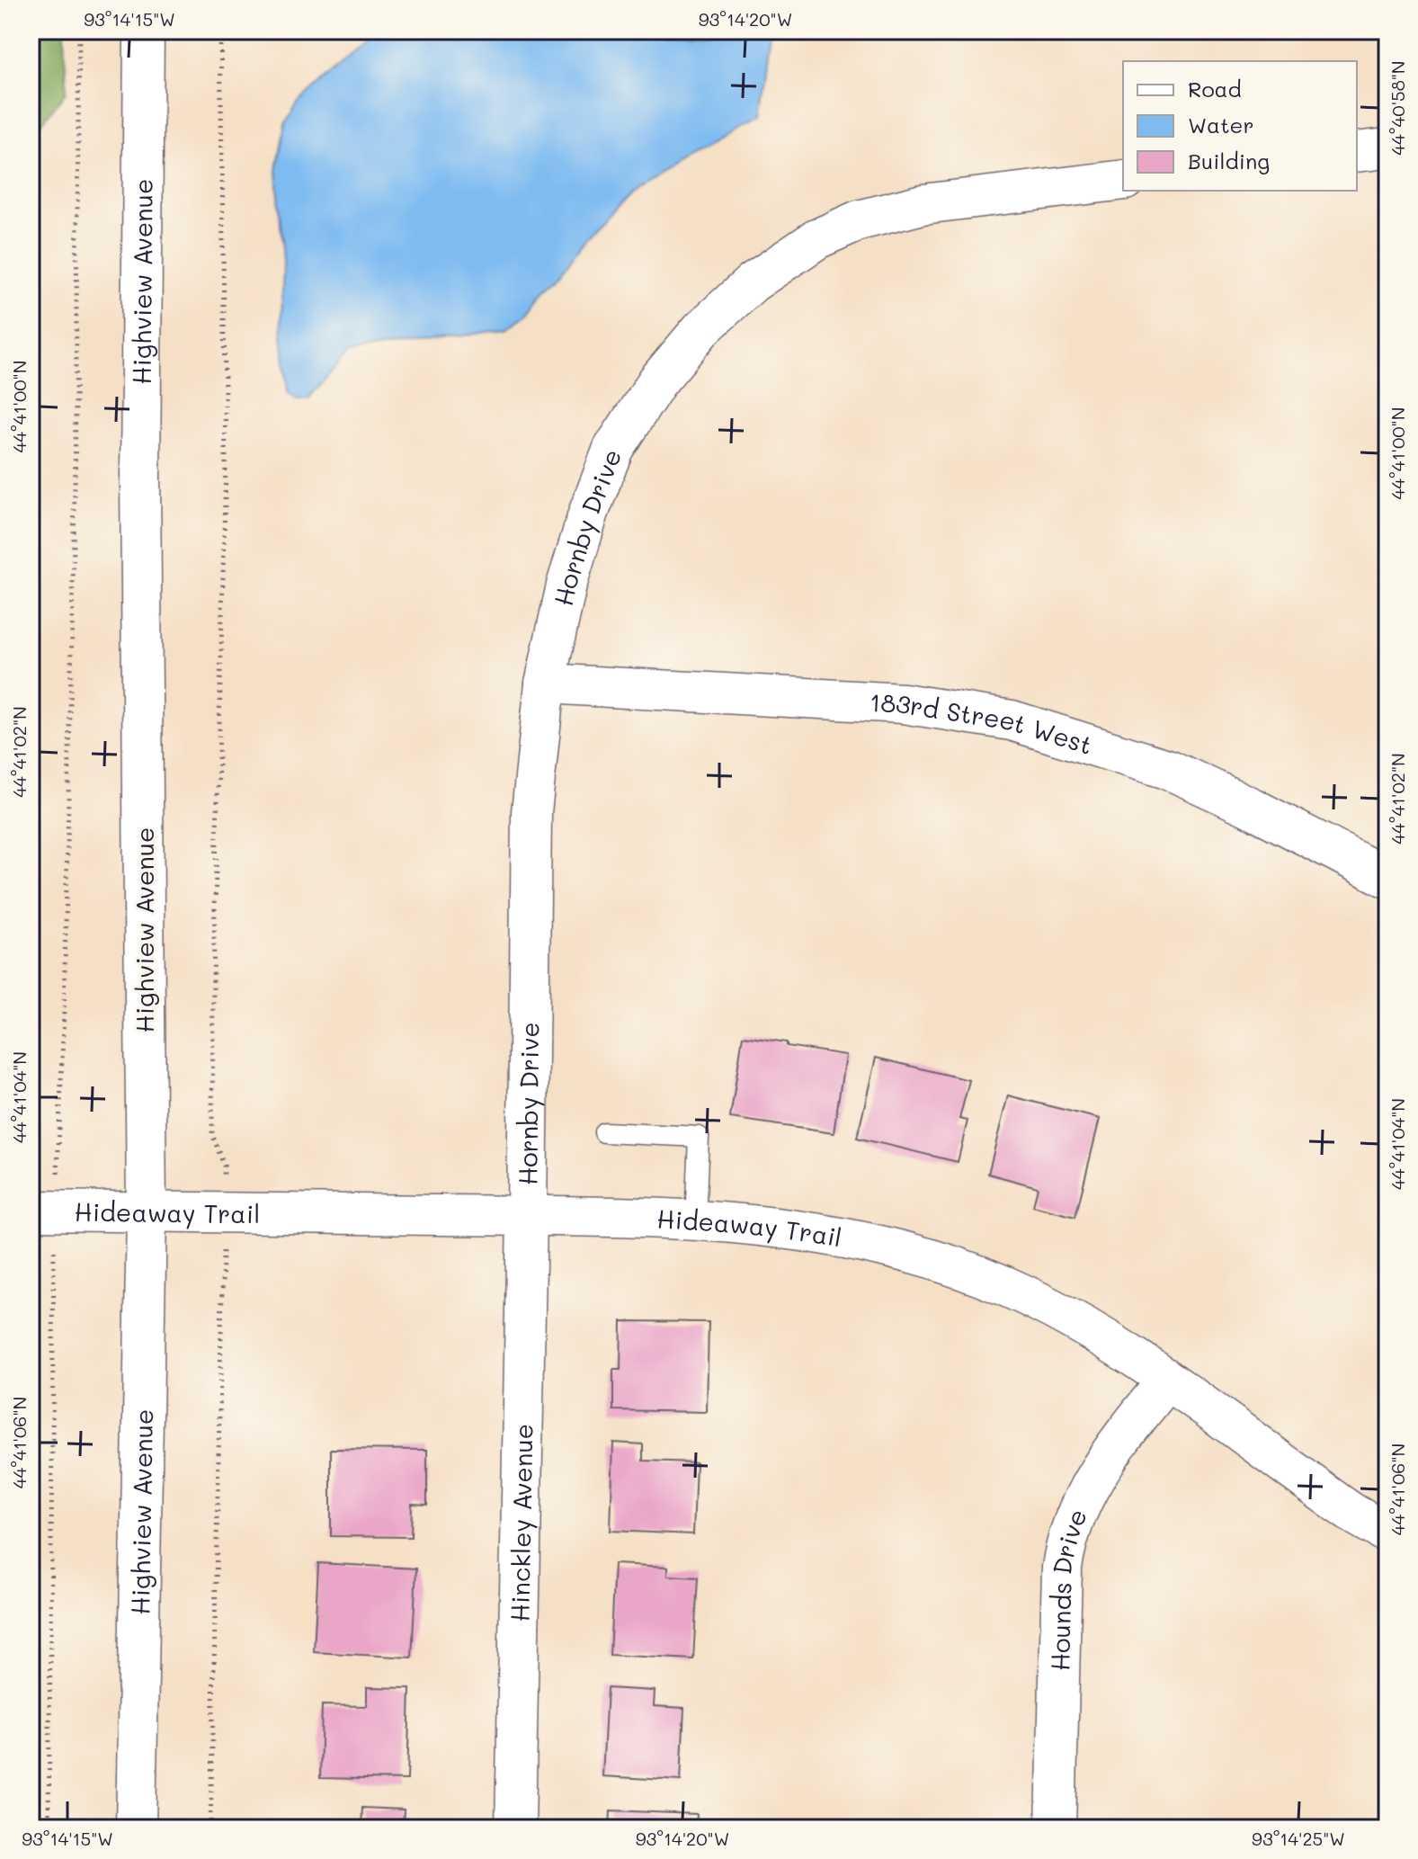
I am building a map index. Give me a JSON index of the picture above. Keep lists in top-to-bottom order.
{
  "streets": {
    "street": [
      "Highview Avenue",
      "Hornby Drive",
      "183rd Street West",
      "Hideaway Trail",
      "Hinckley Avenue",
      "Hounds Drive"
    ]
  },
  "crossings": [
    ["Highview Avenue", "Hideaway Trail"],
    ["Hornby Drive", "183rd Street West"],
    ["Hornby Drive", "Hideaway Trail"],
    ["Hornby Drive", "Hinckley Avenue"],
    ["Hideaway Trail", "Hinckley Avenue"],
    ["Hideaway Trail", "Hounds Drive"]
  ],
  "legend": ["Road", "Water", "Building"],
  "coordinates": [
    "93°14'15\"W",
    "93°14'20\"W",
    "44°40'58\"N",
    "44°41'00\"N",
    "44°41'02\"N",
    "44°41'04\"N",
    "44°41'06\"N",
    "93°14'25\"W"
  ]
}
